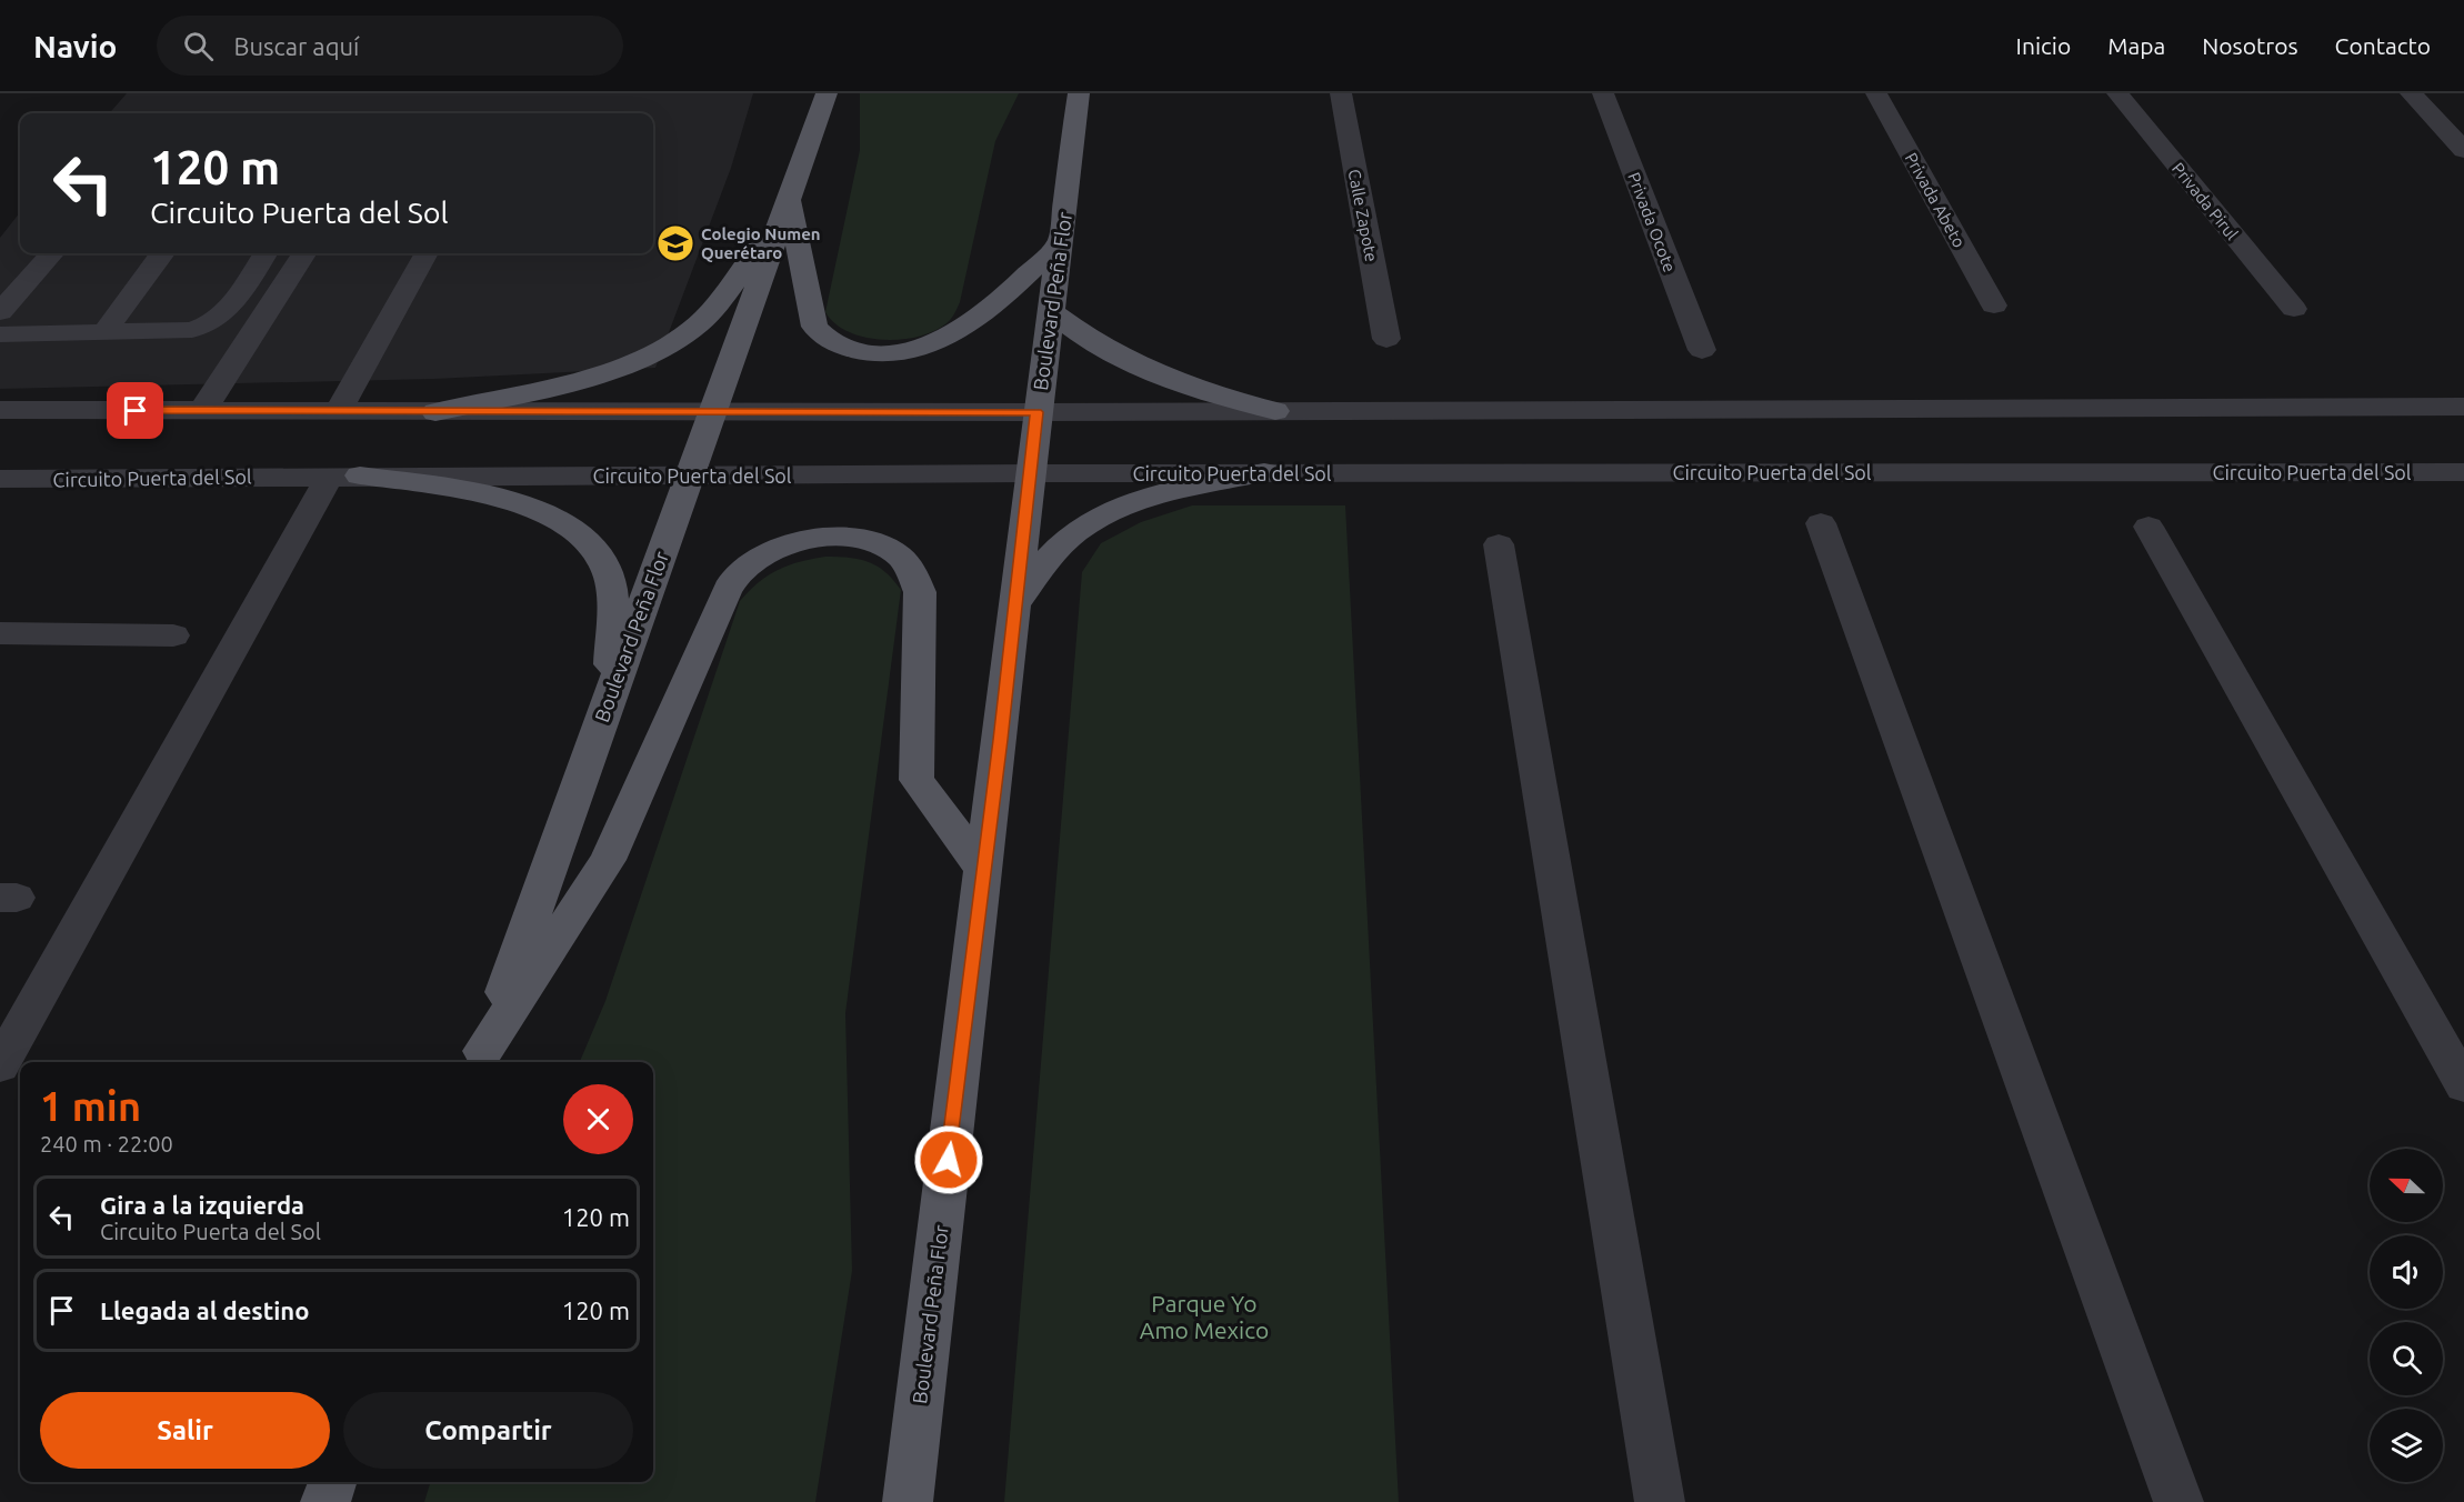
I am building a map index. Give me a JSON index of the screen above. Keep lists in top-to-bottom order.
{
  "streets": {
    "main road": ["Boulevard Peña Flor"],
    "street": [
      "Privada Abeto",
      "Privada Pirul",
      "Calle Zapote",
      "Privada Ocote",
      "Circuito Puerta del Sol"
    ]
  },
  "crossings": [
    ["Boulevard Peña Flor", "Circuito Puerta del Sol"]
  ],
  "parks": ["Parque Yo Amo Mexico"],
  "places": {
    "school or university": ["Colegio Numen Querétaro"]
  },
  "north": "left",
  "page": {
    "header": "Navio",
    "search": "Buscar aquí",
    "nav": [
      "Inicio",
      "Mapa",
      "Nosotros",
      "Contacto"
    ],
    "turn": ["120 m", "Circuito Puerta del Sol"],
    "heading": ["1 min", "240 m · 22:00"],
    "list": [
      {
        "name": "Gira a la izquierda",
        "note": "Circuito Puerta del Sol",
        "value": "120 m"
      },
      {
        "name": "Llegada al destino",
        "value": "120 m"
      }
    ],
    "buttons": ["Salir", "Compartir"]
  }
}
